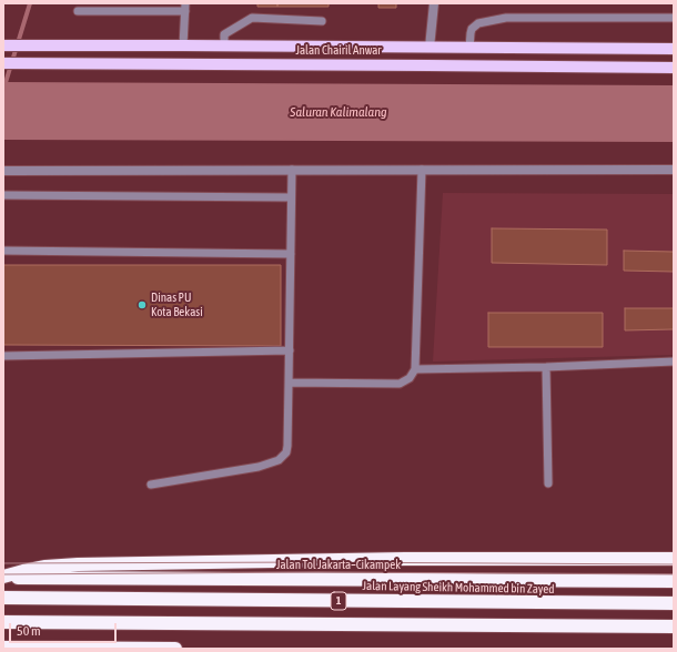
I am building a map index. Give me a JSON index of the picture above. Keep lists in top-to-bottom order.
{
  "streets": {
    "highway": ["Jalan Tol Jakarta–Cikampek", "Jalan Layang Sheikh Mohammed bin Zayed", "1"],
    "main road": ["Jalan Chairil Anwar"]
  },
  "water": ["Saluran Kalimalang"],
  "places": ["Dinas PU Kota Bekasi"],
  "scale_bar": "50 m"
}
